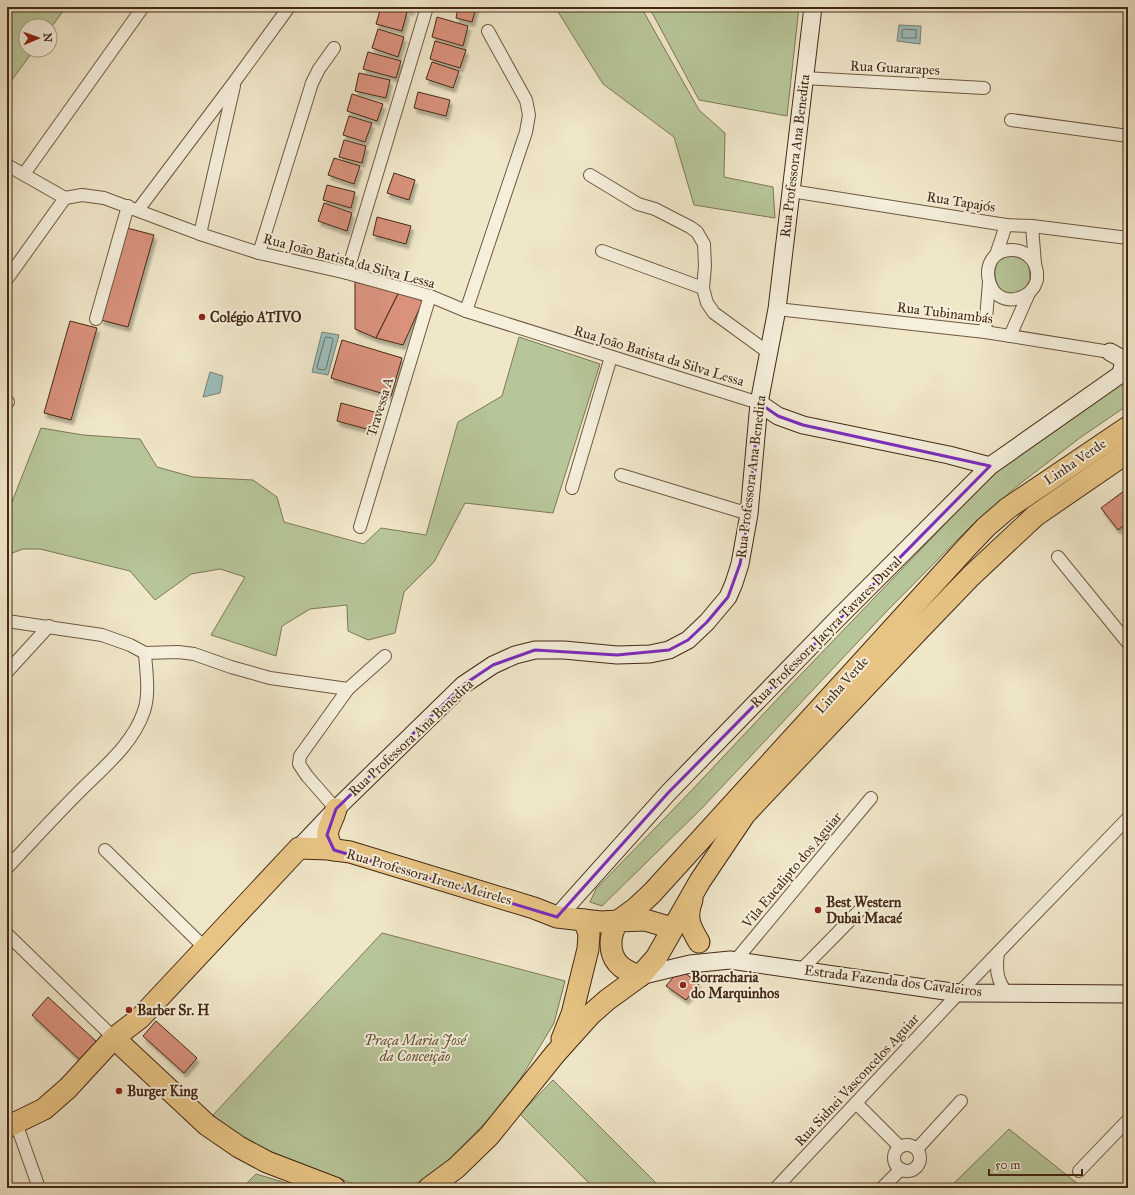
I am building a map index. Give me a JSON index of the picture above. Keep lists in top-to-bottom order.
{
  "streets": {
    "highway": ["Rua Professora Ana Benedita", "Linha Verde", "Rua Professora Irene Meireles"],
    "street": [
      "Rua Guararapes",
      "Rua Tapajós",
      "Rua João Batista da Silva Lessa",
      "Rua Tubinambás",
      "Travessa A",
      "Rua Professora Jacyra Tavares Duval",
      "Vila Eucalipto dos Aguiar",
      "Estrada Fazenda dos Cavaleiros",
      "Rua Sidnei Vasconcelos Aguiar"
    ]
  },
  "crossings": [
    ["Rua Guararapes", "Rua Professora Ana Benedita"],
    ["Rua Professora Ana Benedita", "Rua Tapajós"],
    ["Rua Professora Ana Benedita", "Rua João Batista da Silva Lessa"],
    ["Rua Professora Ana Benedita", "Rua Tubinambás"],
    ["Rua Professora Ana Benedita", "Rua Professora Irene Meireles"],
    ["Rua João Batista da Silva Lessa", "Travessa A"],
    ["Rua Tubinambás", "Rua Professora Jacyra Tavares Duval"],
    ["Linha Verde", "Estrada Fazenda dos Cavaleiros"],
    ["Rua Professora Jacyra Tavares Duval", "Rua Professora Irene Meireles"],
    ["Vila Eucalipto dos Aguiar", "Estrada Fazenda dos Cavaleiros"],
    ["Estrada Fazenda dos Cavaleiros", "Rua Sidnei Vasconcelos Aguiar"]
  ],
  "parks": ["Praça Maria José da Conceição"],
  "places": [
    "Colégio ATIVO",
    "Best Western Dubai Macaé",
    "Borracharia do Marquinhos",
    "Barber Sr. H",
    "Burger King"
  ],
  "scale_bar": "50 m",
  "north": "right"
}
